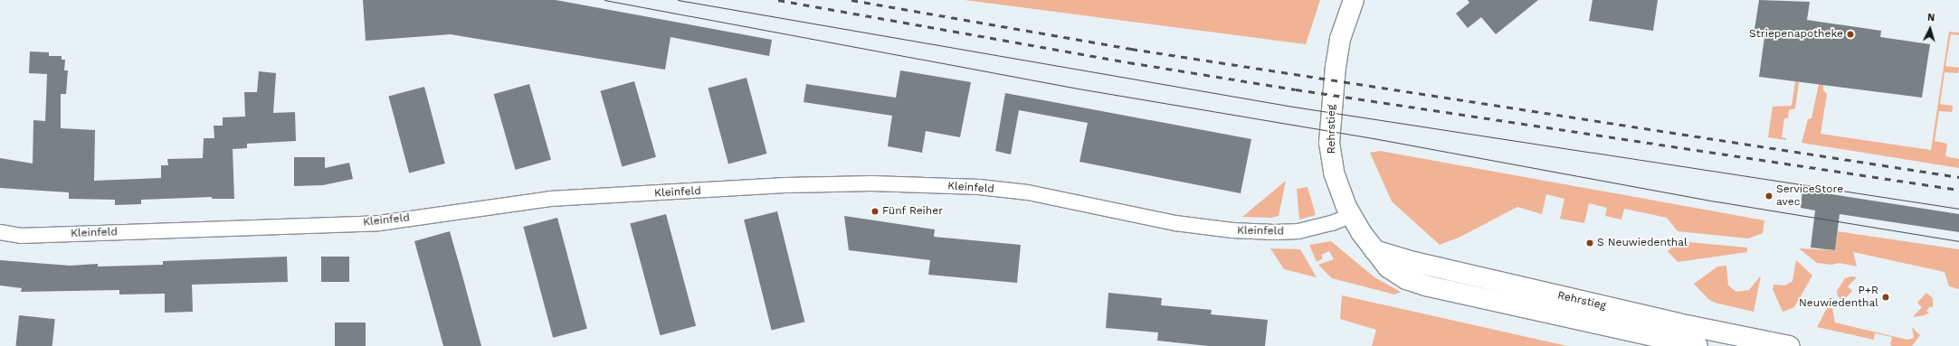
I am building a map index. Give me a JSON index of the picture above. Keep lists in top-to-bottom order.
{
  "streets": {
    "street": ["Rehrstieg", "Kleinfeld"]
  },
  "crossings": [
    ["Rehrstieg", "Kleinfeld"]
  ],
  "places": [
    "Striepenapotheke",
    "ServiceStore avec",
    "Fünf Reiher",
    "S Neuwiedenthal",
    "P+R Neuwiedenthal"
  ],
  "north": "top"
}
